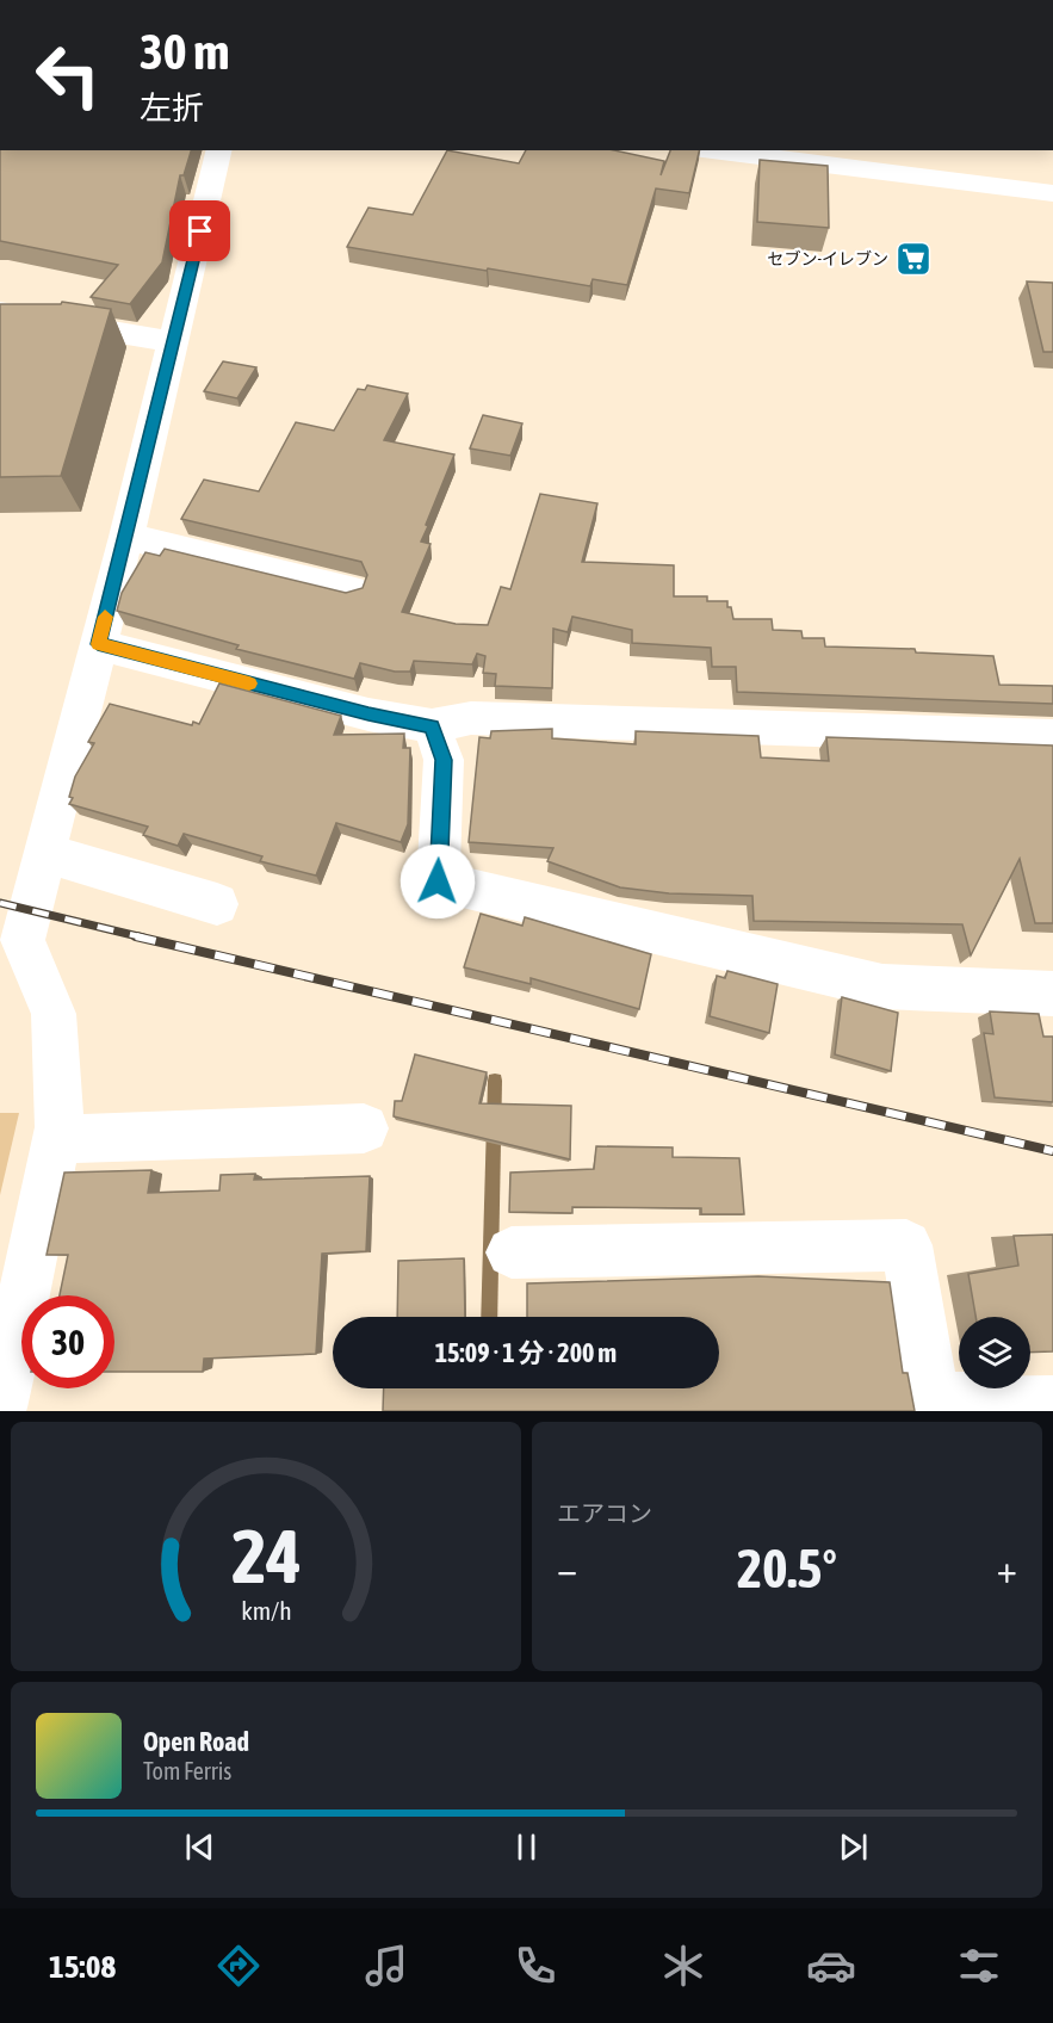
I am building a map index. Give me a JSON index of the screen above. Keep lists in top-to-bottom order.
{
  "places": {
    "supermarket": ["セブン-イレブン"]
  },
  "page": {
    "turn": ["30 m", "左折"],
    "limit": "30",
    "trip": "15:09 · 1 分 · 200 m",
    "tile": "エアコン",
    "heat": ["−", "20.5°", "+"],
    "song": ["Open Road", "Tom Ferris"],
    "tabs": "15:08",
    "gauge": ["24", "km/h"]
  }
}
